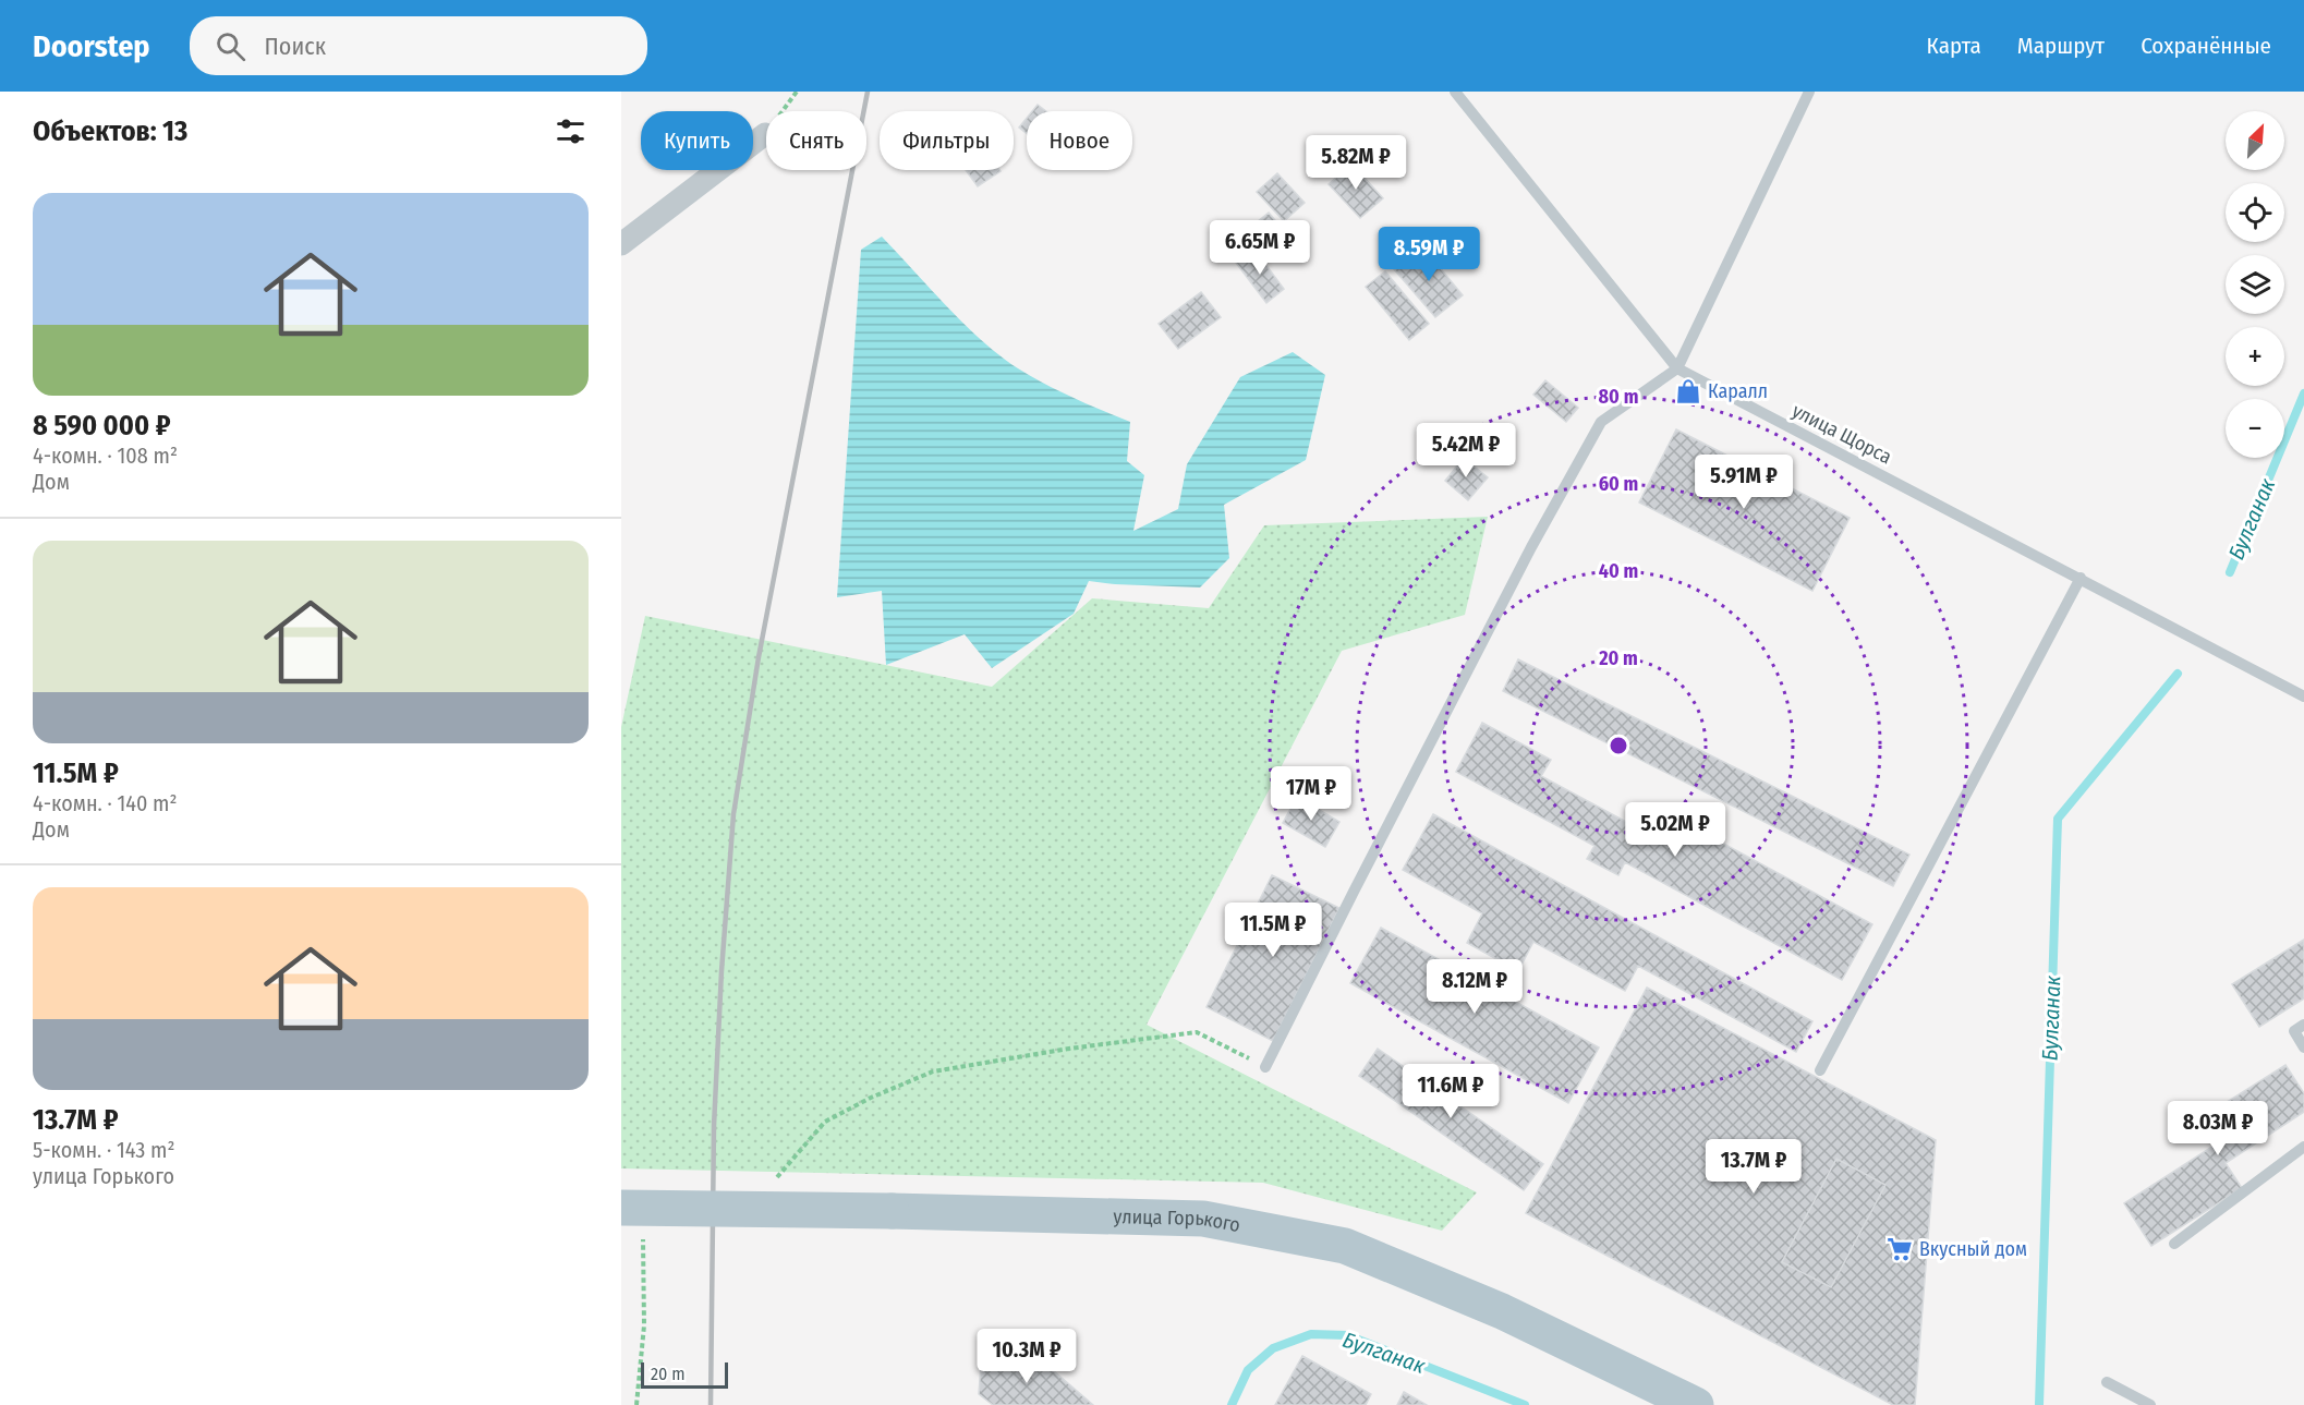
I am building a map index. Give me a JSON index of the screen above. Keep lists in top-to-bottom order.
{
  "streets": {
    "main road": ["улица Горького"],
    "lane": ["улица Щорса"]
  },
  "water": ["Булганак"],
  "places": {
    "shop": ["Каралл"],
    "supermarket": ["Вкусный дом"]
  },
  "scale_bar": "20 m",
  "north": "top right",
  "page": {
    "header": "Doorstep",
    "search": "Поиск",
    "nav": ["Карта", "Маршрут", "Сохранённые"],
    "heading": "Объектов: 13",
    "map_buttons": ["+", "−"],
    "chip": [
      "Купить",
      "Снять",
      "Фильтры",
      "Новое"
    ],
    "price": [
      "5.82M ₽",
      "6.65M ₽",
      "8.59M ₽",
      "5.42M ₽",
      "5.91M ₽",
      "17M ₽",
      "5.02M ₽",
      "11.5M ₽",
      "8.12M ₽",
      "11.6M ₽",
      "8.03M ₽",
      "13.7M ₽",
      "10.3M ₽"
    ],
    "list": [
      {
        "name": "8 590 000 ₽",
        "note": "4-комн. · 108 m² · Дом"
      },
      {
        "name": "11.5M ₽",
        "note": "4-комн. · 140 m² · Дом"
      },
      {
        "name": "13.7M ₽",
        "note": "5-комн. · 143 m² · улица Горького"
      }
    ],
    "scale": "20 m"
  },
  "rings": [
    "80 m",
    "60 m",
    "40 m",
    "20 m"
  ]
}
